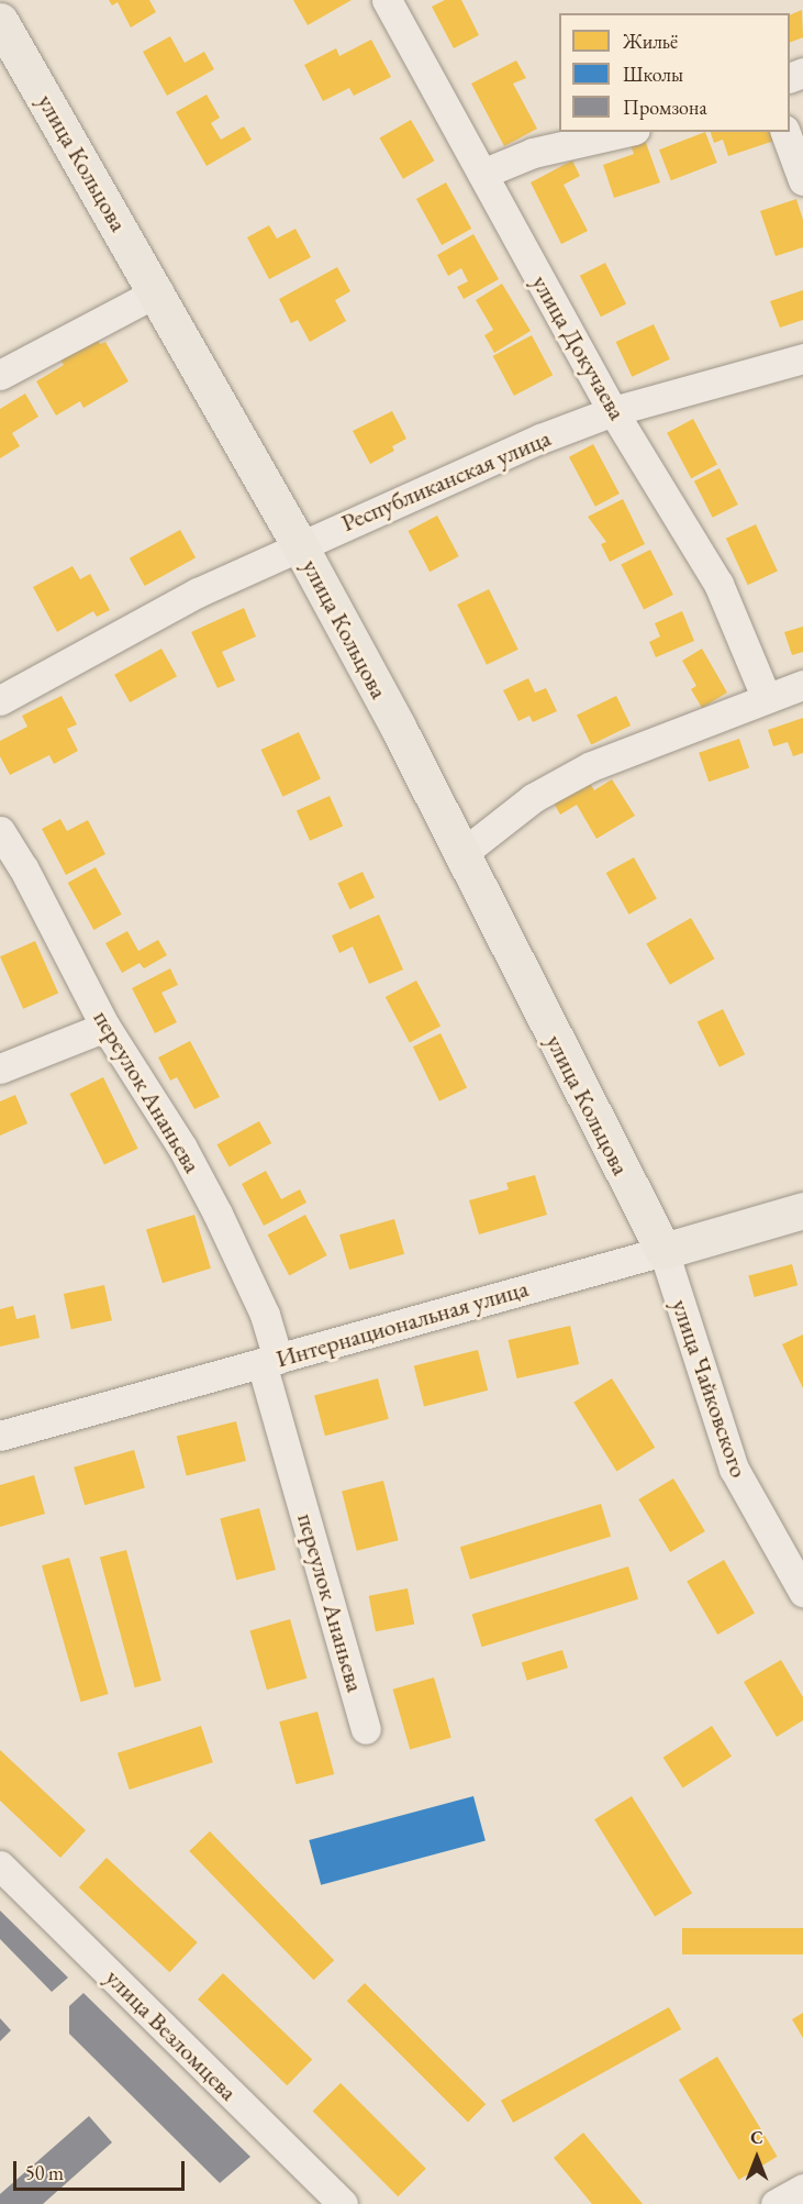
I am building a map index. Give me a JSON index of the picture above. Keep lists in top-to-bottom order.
{
  "streets": {
    "main road": ["улица Кольцова", "Интернациональная улица"],
    "street": [
      "улица Докучаева",
      "Республиканская улица",
      "переулок Ананьева",
      "улица Чайковского",
      "улица Везломцева"
    ]
  },
  "crossings": [
    ["улица Кольцова", "Республиканская улица"],
    ["улица Кольцова", "Интернациональная улица"],
    ["улица Кольцова", "улица Чайковского"],
    ["улица Докучаева", "Республиканская улица"],
    ["переулок Ананьева", "Интернациональная улица"],
    ["Интернациональная улица", "улица Чайковского"]
  ],
  "legend": ["Жильё", "Школы", "Промзона"],
  "scale_bar": "50 m",
  "north": "top"
}
